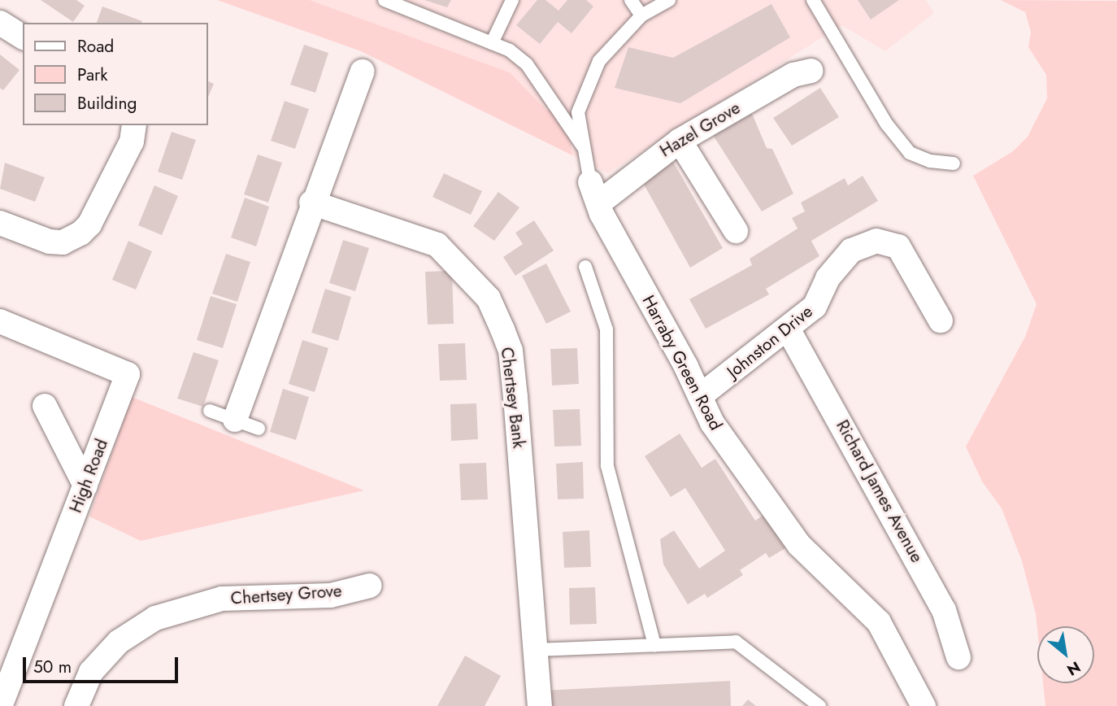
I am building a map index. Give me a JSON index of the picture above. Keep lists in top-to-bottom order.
{
  "streets": {
    "street": [
      "Hazel Grove",
      "Johnston Drive",
      "Harraby Green Road",
      "Chertsey Bank",
      "High Road",
      "Richard James Avenue",
      "Chertsey Grove"
    ]
  },
  "crossings": [
    ["Hazel Grove", "Harraby Green Road"],
    ["Johnston Drive", "Harraby Green Road"],
    ["Johnston Drive", "Richard James Avenue"]
  ],
  "legend": ["Road", "Park", "Building"],
  "scale_bar": "50 m",
  "north": "bottom right"
}
